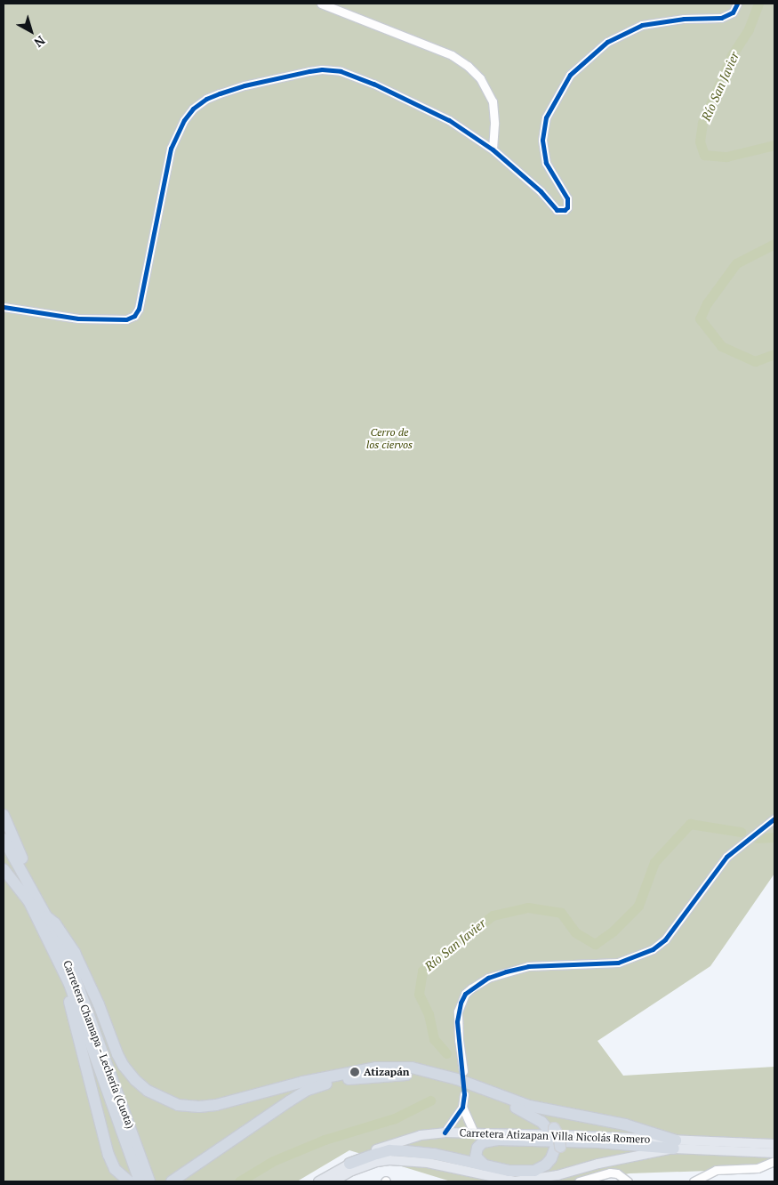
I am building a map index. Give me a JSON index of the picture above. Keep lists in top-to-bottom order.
{
  "streets": {
    "highway": ["Carretera Chamapa - Lechería (Cuota)"],
    "main road": ["Carretera Atizapan Villa Nicolás Romero"]
  },
  "water": ["Río San Javier"],
  "parks": ["Cerro de los ciervos"],
  "places": ["Atizapán"],
  "north": "bottom right"
}
